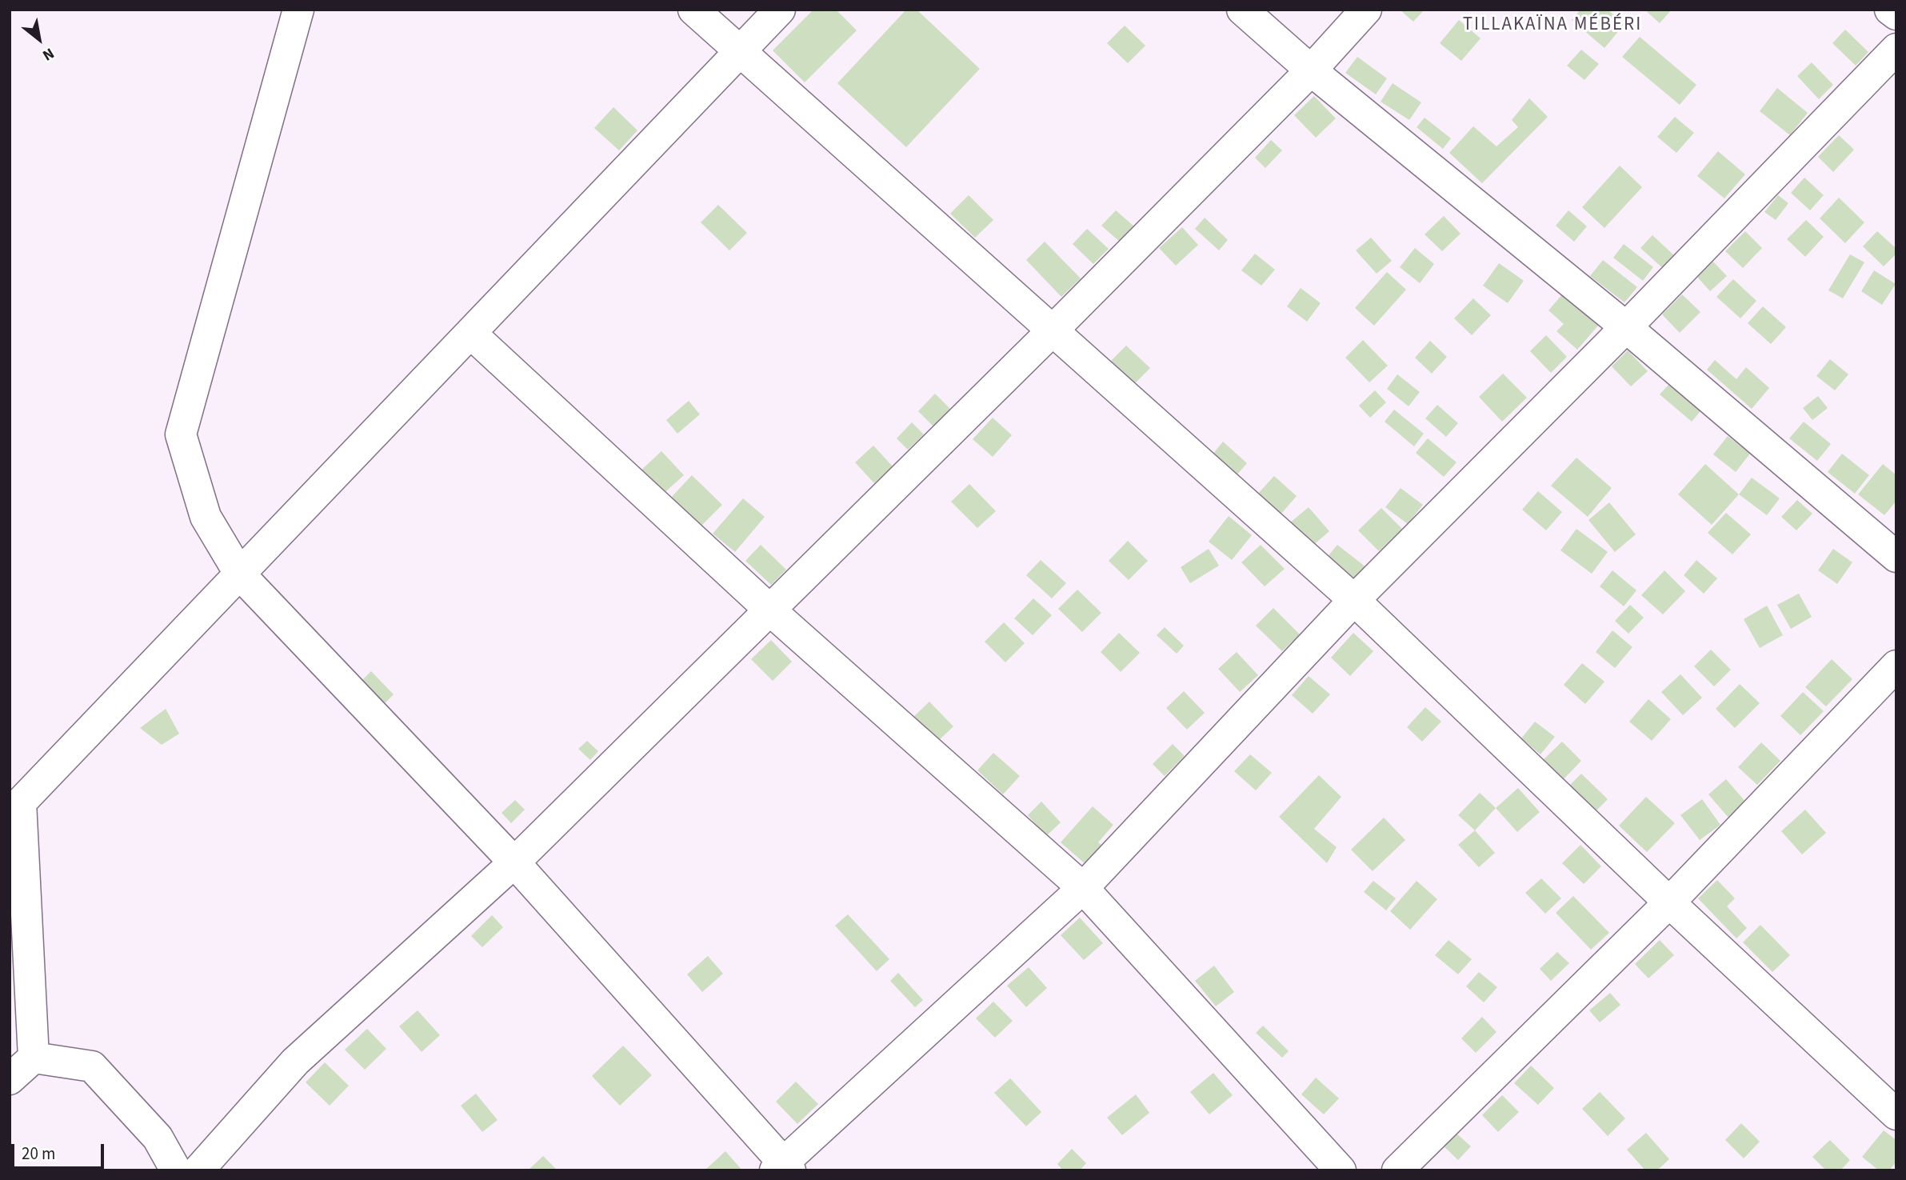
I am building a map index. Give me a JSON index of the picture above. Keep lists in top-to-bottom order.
{
  "districts": ["TILLAKAÏNA MÉBÉRI"],
  "scale_bar": "20 m",
  "north": "bottom right"
}
